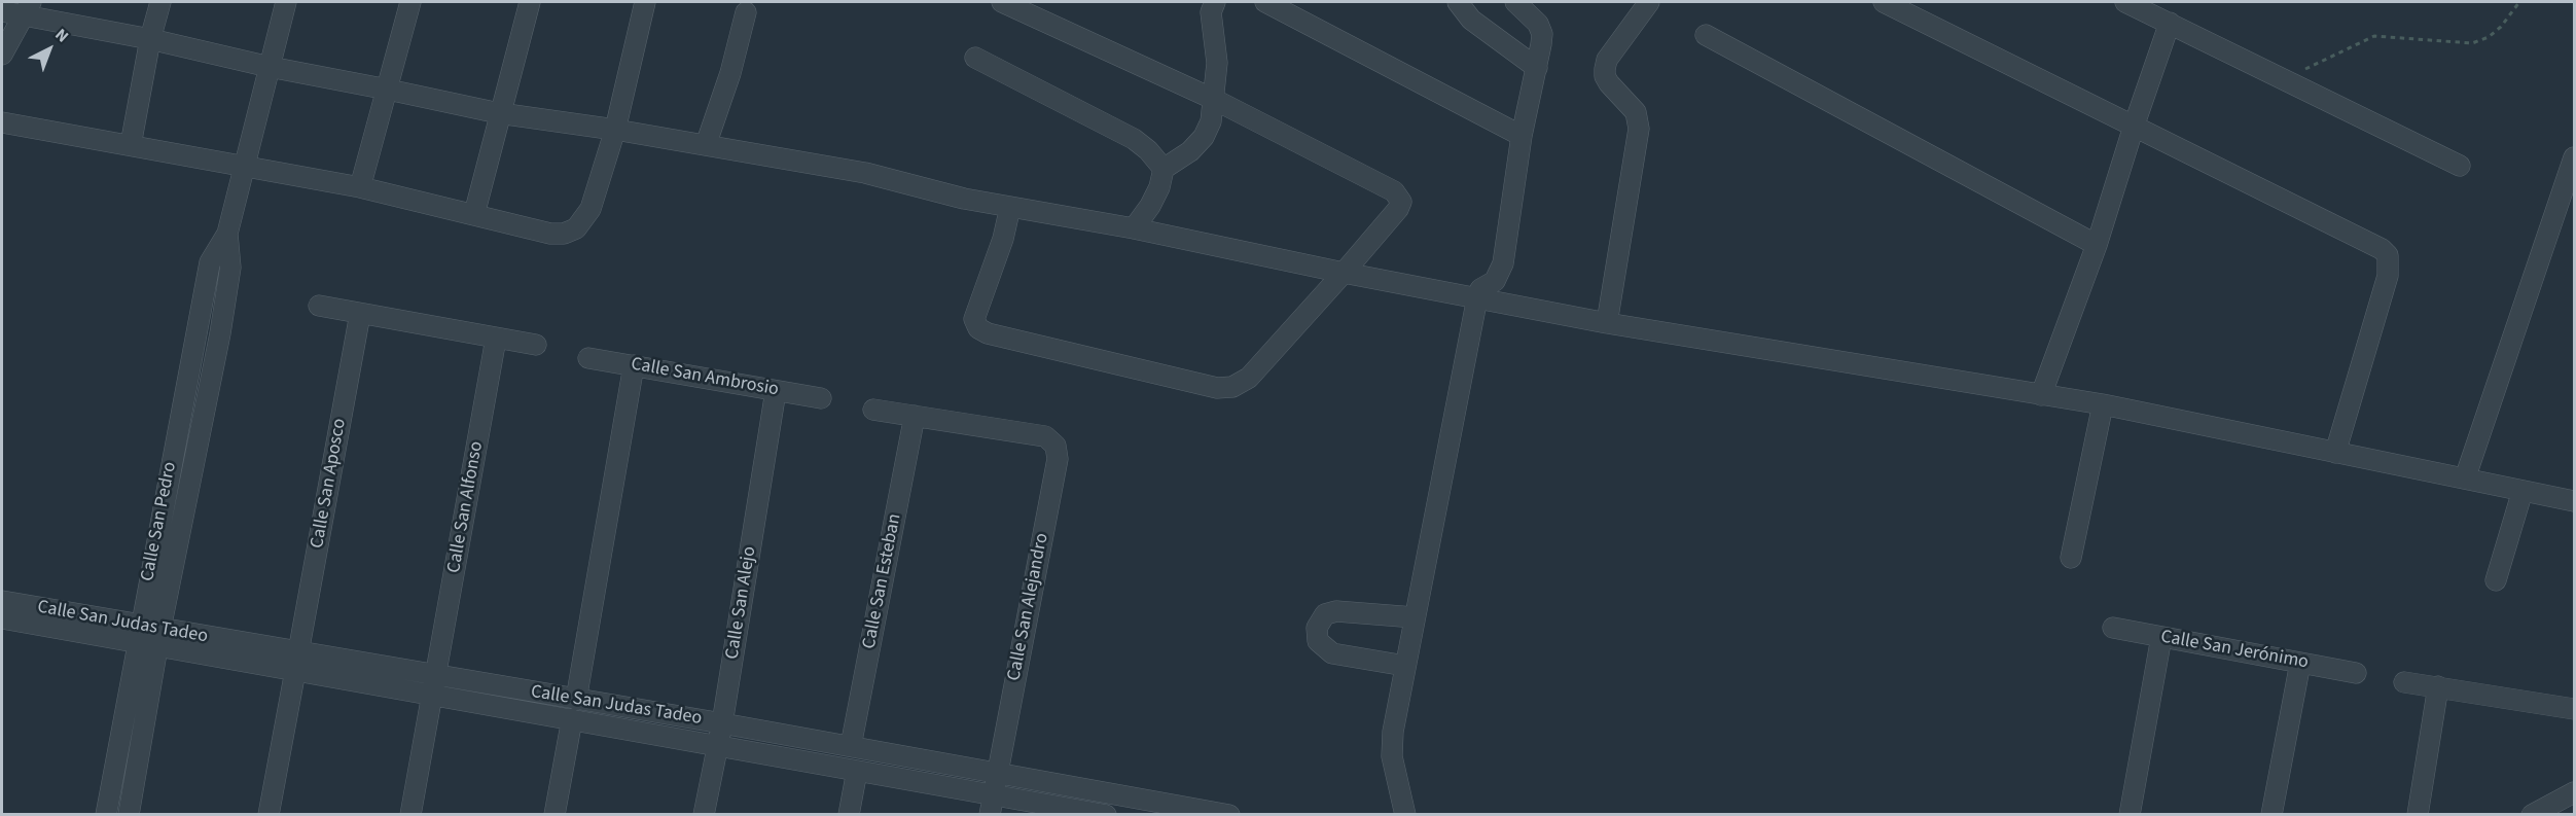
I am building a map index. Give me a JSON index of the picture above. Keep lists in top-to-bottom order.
{
  "streets": {
    "street": [
      "Calle San Ambrosio",
      "Calle San Aposco",
      "Calle San Alfonso",
      "Calle San Pedro",
      "Calle San Esteban",
      "Calle San Alejo",
      "Calle San Alejandro",
      "Calle San Judas Tadeo",
      "Calle San Jerónimo"
    ]
  },
  "crossings": [
    ["Calle San Ambrosio", "Calle San Alejo"],
    ["Calle San Aposco", "Calle San Judas Tadeo"],
    ["Calle San Alfonso", "Calle San Judas Tadeo"],
    ["Calle San Pedro", "Calle San Judas Tadeo"],
    ["Calle San Esteban", "Calle San Alejandro"],
    ["Calle San Esteban", "Calle San Judas Tadeo"],
    ["Calle San Alejo", "Calle San Judas Tadeo"],
    ["Calle San Alejandro", "Calle San Judas Tadeo"]
  ],
  "north": "top right"
}
